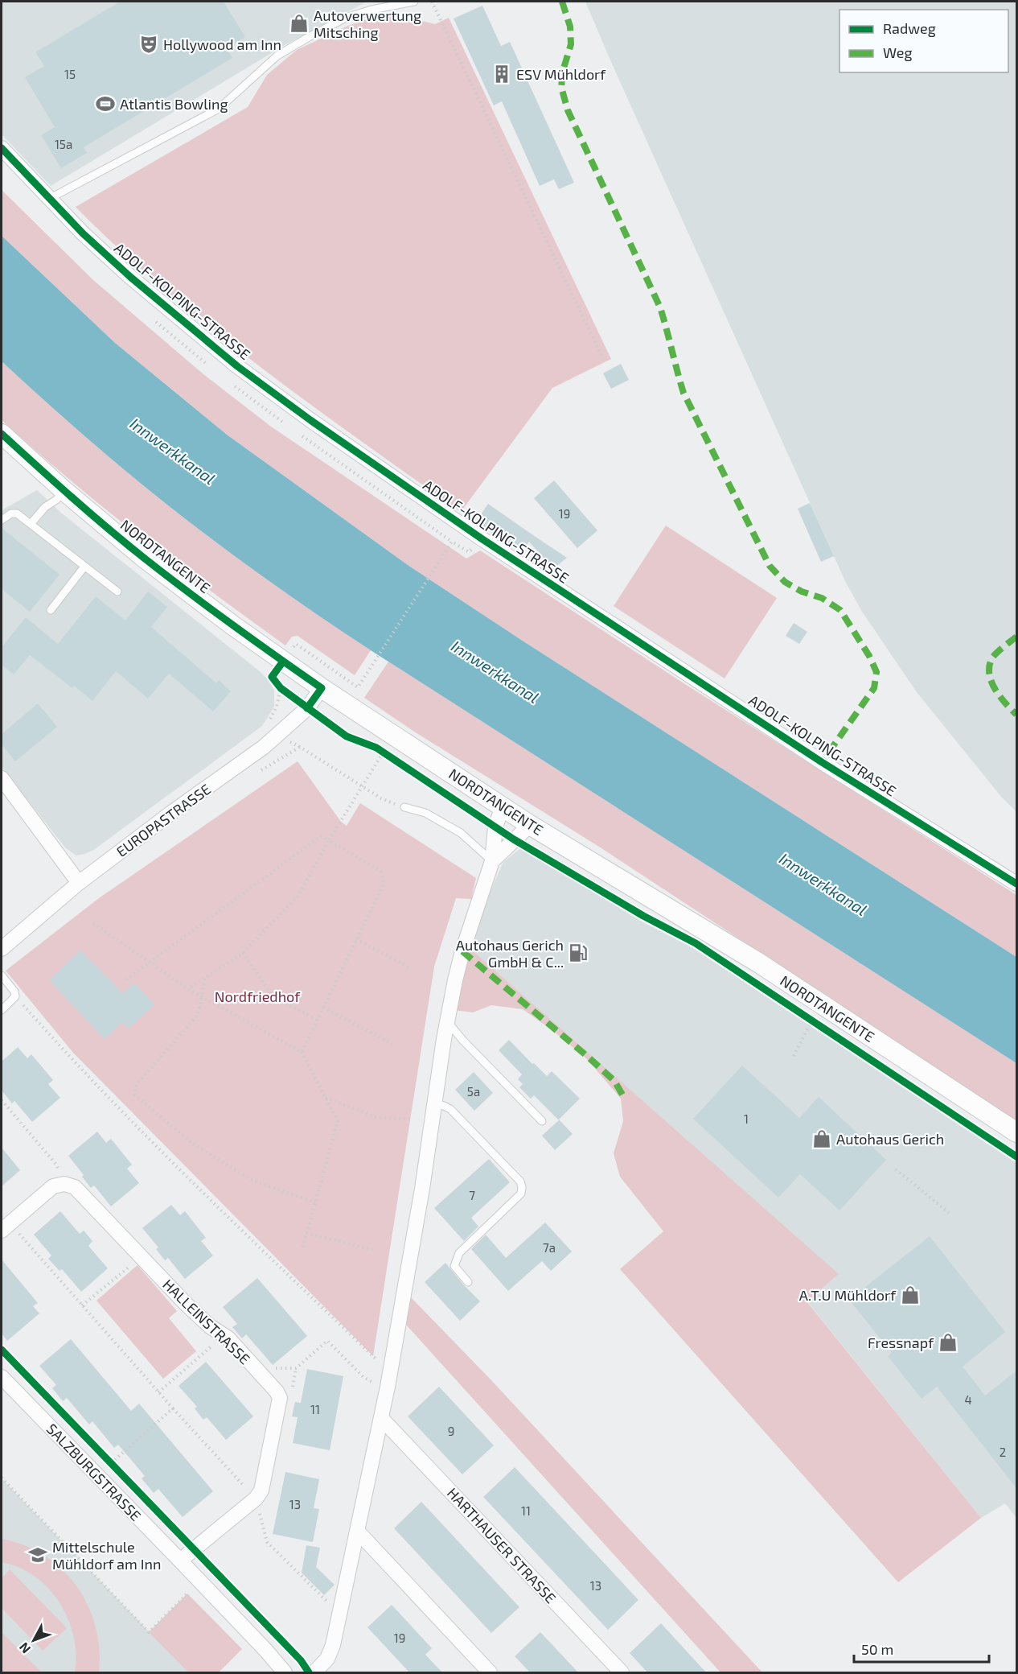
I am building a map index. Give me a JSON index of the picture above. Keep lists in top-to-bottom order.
{
  "streets": {
    "main road": ["NORDTANGENTE"],
    "street": [
      "ADOLF-KOLPING-STRASSE",
      "EUROPASTRASSE",
      "HALLEINSTRASSE",
      "SALZBURGSTRASSE",
      "HARTHAUSER STRASSE"
    ]
  },
  "crossings": [
    ["NORDTANGENTE", "EUROPASTRASSE"],
    ["HALLEINSTRASSE", "SALZBURGSTRASSE"]
  ],
  "water": ["Innwerkkanal"],
  "parks": ["Nordfriedhof"],
  "places": {
    "shop": [
      "Autoverwertung Mitsching",
      "Autohaus Gerich",
      "A.T.U Mühldorf",
      "Fressnapf"
    ],
    "theatre": ["Hollywood am Inn"],
    "building": ["ESV Mühldorf"],
    "sports": ["Atlantis Bowling"],
    "fuel station": ["Autohaus Gerich GmbH & C..."],
    "school or university": ["Mittelschule Mühldorf am Inn"]
  },
  "house_numbers": [
    "15",
    "15a",
    "19",
    "5a",
    "1",
    "7",
    "7a",
    "4",
    "11",
    "9",
    "2",
    "13",
    "11",
    "13",
    "19"
  ],
  "legend": ["Radweg", "Weg"],
  "scale_bar": "50 m",
  "north": "bottom left"
}
